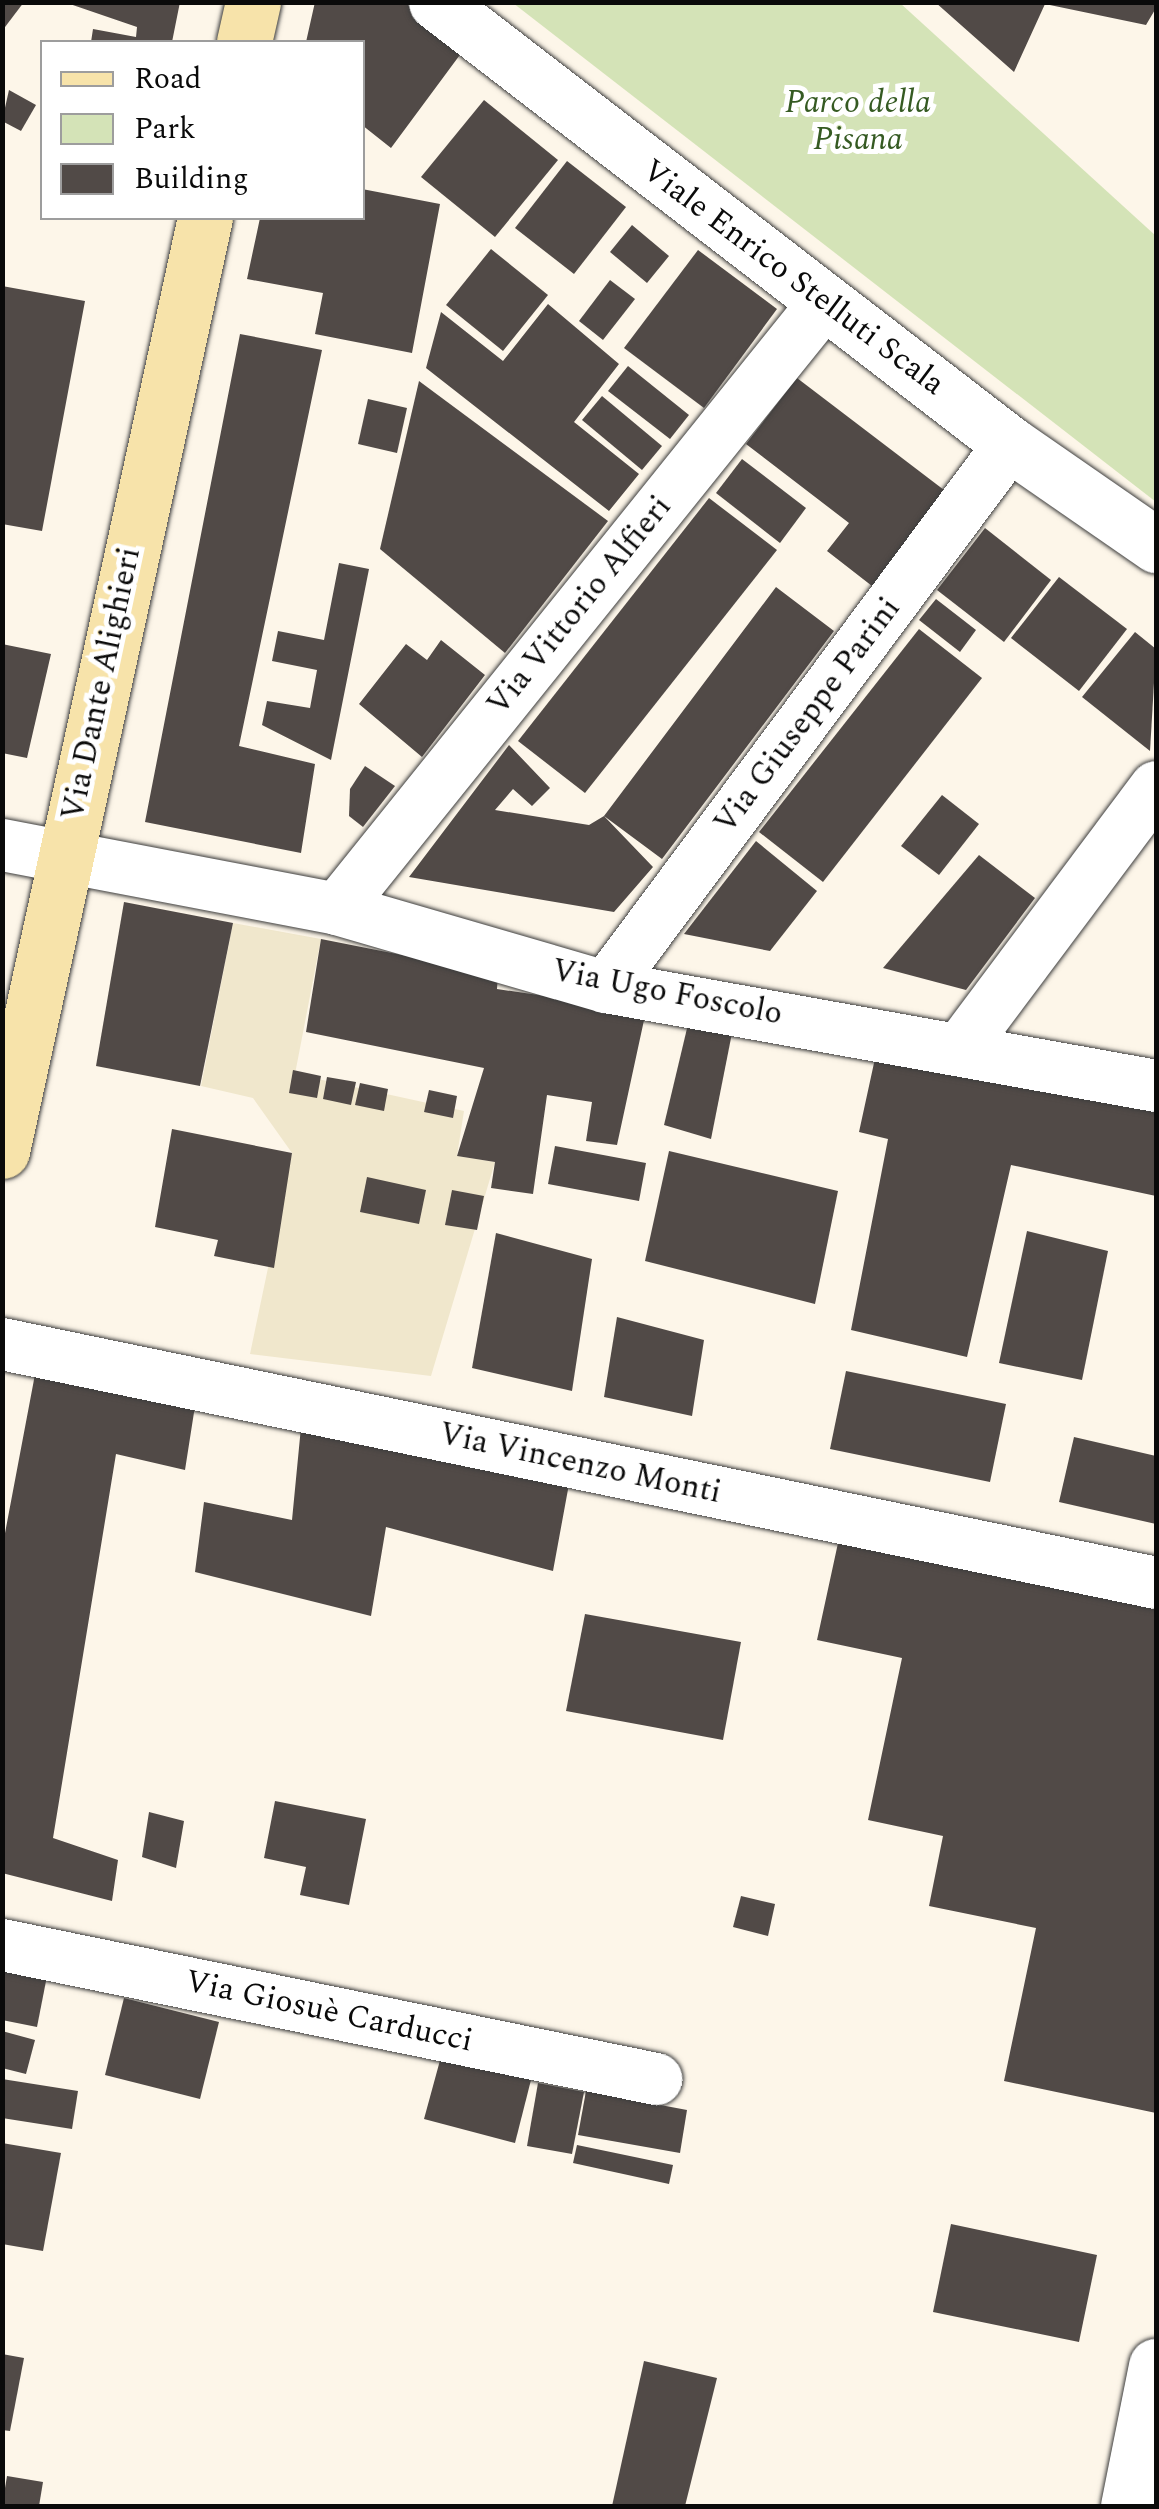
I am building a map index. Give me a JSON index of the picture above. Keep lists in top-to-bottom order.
{
  "streets": {
    "main road": ["Via Dante Alighieri"],
    "street": [
      "Viale Enrico Stelluti Scala",
      "Via Vittorio Alfieri",
      "Via Giuseppe Parini",
      "Via Ugo Foscolo",
      "Via Vincenzo Monti",
      "Via Giosuè Carducci"
    ]
  },
  "crossings": [
    ["Viale Enrico Stelluti Scala", "Via Vittorio Alfieri"],
    ["Viale Enrico Stelluti Scala", "Via Giuseppe Parini"],
    ["Via Vittorio Alfieri", "Via Ugo Foscolo"],
    ["Via Dante Alighieri", "Via Ugo Foscolo"],
    ["Via Giuseppe Parini", "Via Ugo Foscolo"]
  ],
  "parks": ["Parco della Pisana"],
  "legend": ["Road", "Park", "Building"]
}
